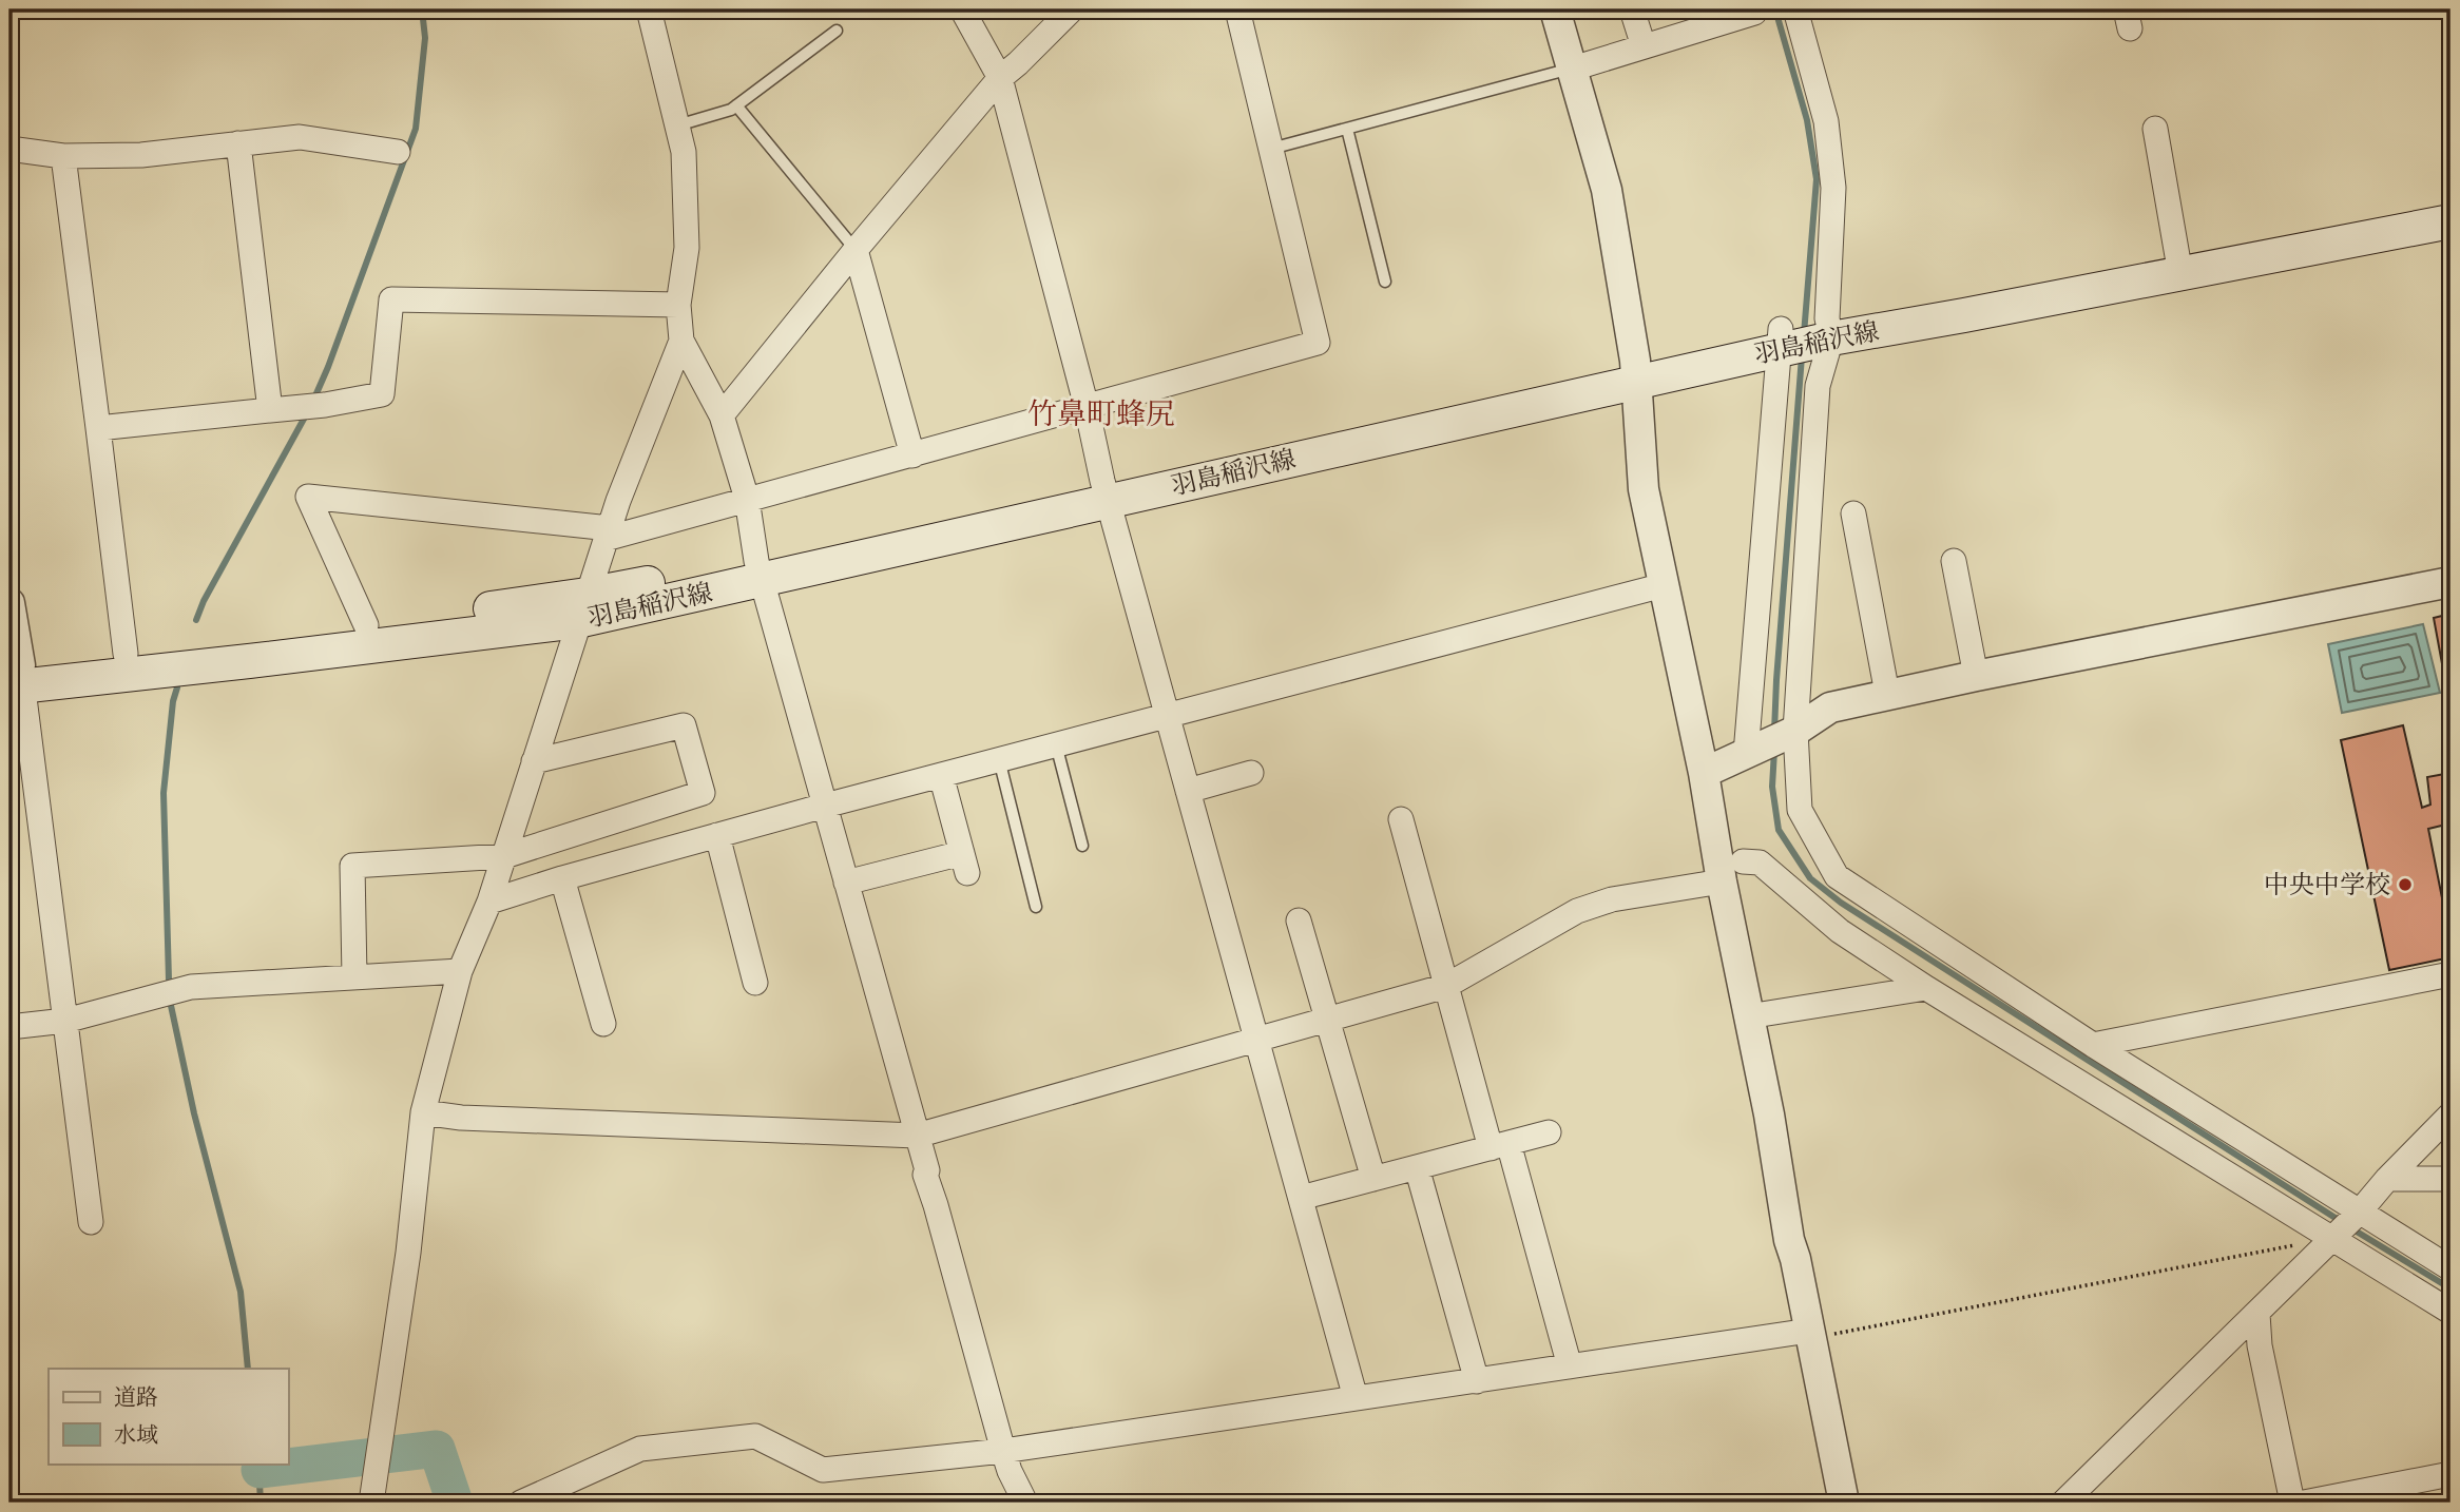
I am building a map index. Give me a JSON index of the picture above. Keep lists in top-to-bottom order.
{
  "streets": {
    "main road": ["羽島稲沢線"]
  },
  "districts": ["竹鼻町蜂尻"],
  "places": ["中央中学校"],
  "legend": ["道路", "水域"]
}
